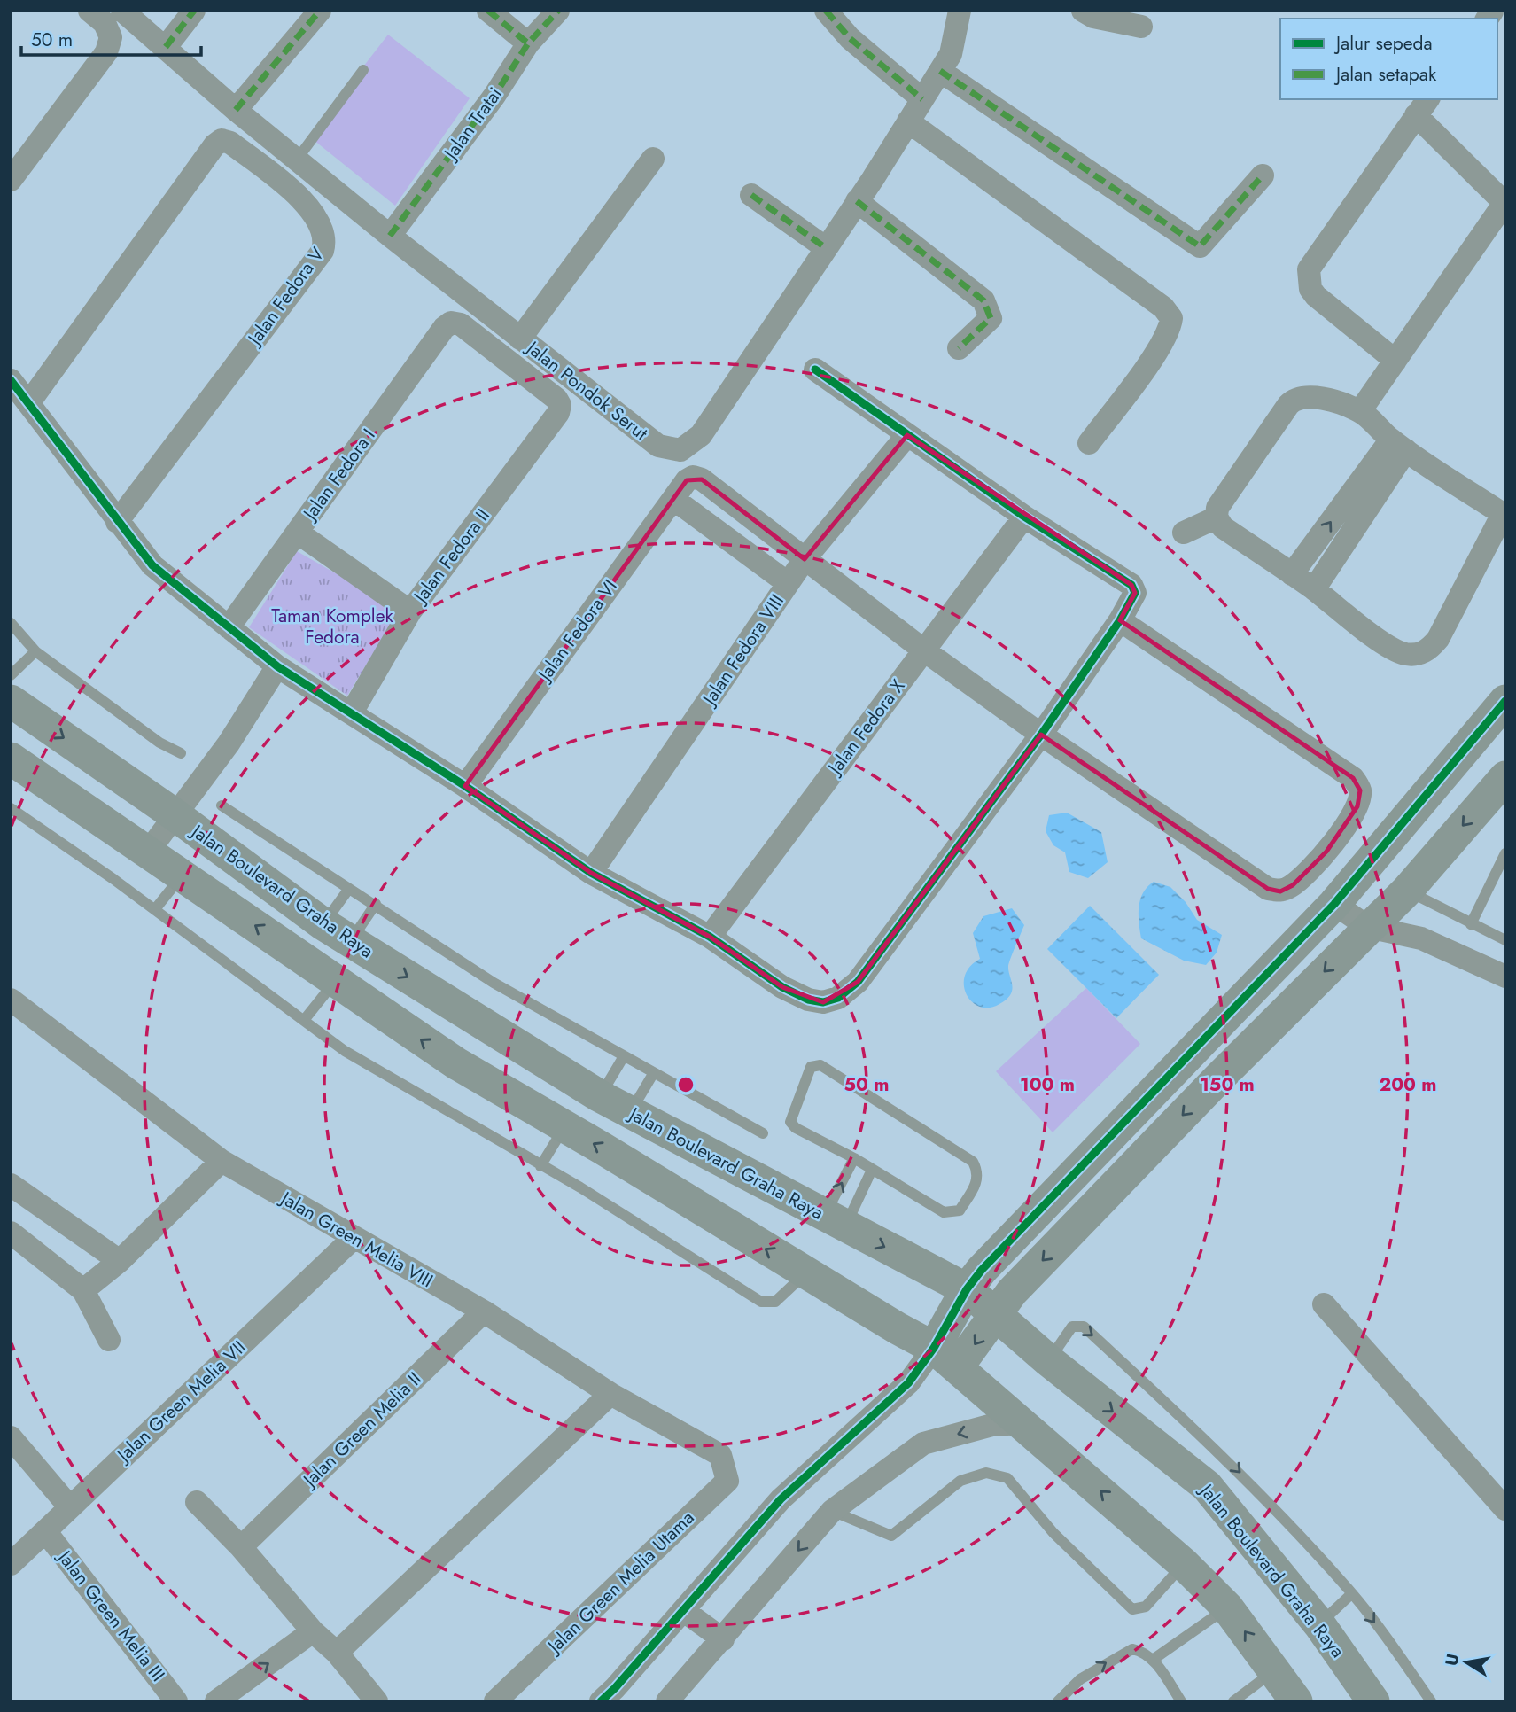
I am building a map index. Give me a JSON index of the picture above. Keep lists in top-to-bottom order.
{
  "streets": {
    "main road": ["Jalan Boulevard Graha Raya"],
    "street": [
      "Jalan Tratai",
      "Jalan Fedora V",
      "Jalan Pondok Serut",
      "Jalan Fedora I",
      "Jalan Fedora II",
      "Jalan Fedora VI",
      "Jalan Fedora VIII",
      "Jalan Fedora X",
      "Jalan Green Melia VIII",
      "Jalan Green Melia VII",
      "Jalan Green Melia II",
      "Jalan Green Melia Utama",
      "Jalan Green Melia III"
    ]
  },
  "crossings": [
    ["Jalan Tratai", "Jalan Pondok Serut"],
    ["Jalan Fedora I", "Jalan Fedora II"],
    ["Jalan Fedora VI", "Jalan Fedora VIII"],
    ["Jalan Green Melia VIII", "Jalan Green Melia VII"],
    ["Jalan Green Melia VIII", "Jalan Green Melia II"],
    ["Jalan Green Melia VIII", "Jalan Green Melia Utama"],
    ["Jalan Green Melia VII", "Jalan Green Melia III"]
  ],
  "parks": ["Taman Komplek Fedora"],
  "legend": ["Jalur sepeda", "Jalan setapak"],
  "scale_bar": "50 m",
  "north": "left",
  "rings": [
    "50 m",
    "100 m",
    "150 m",
    "200 m"
  ]
}
